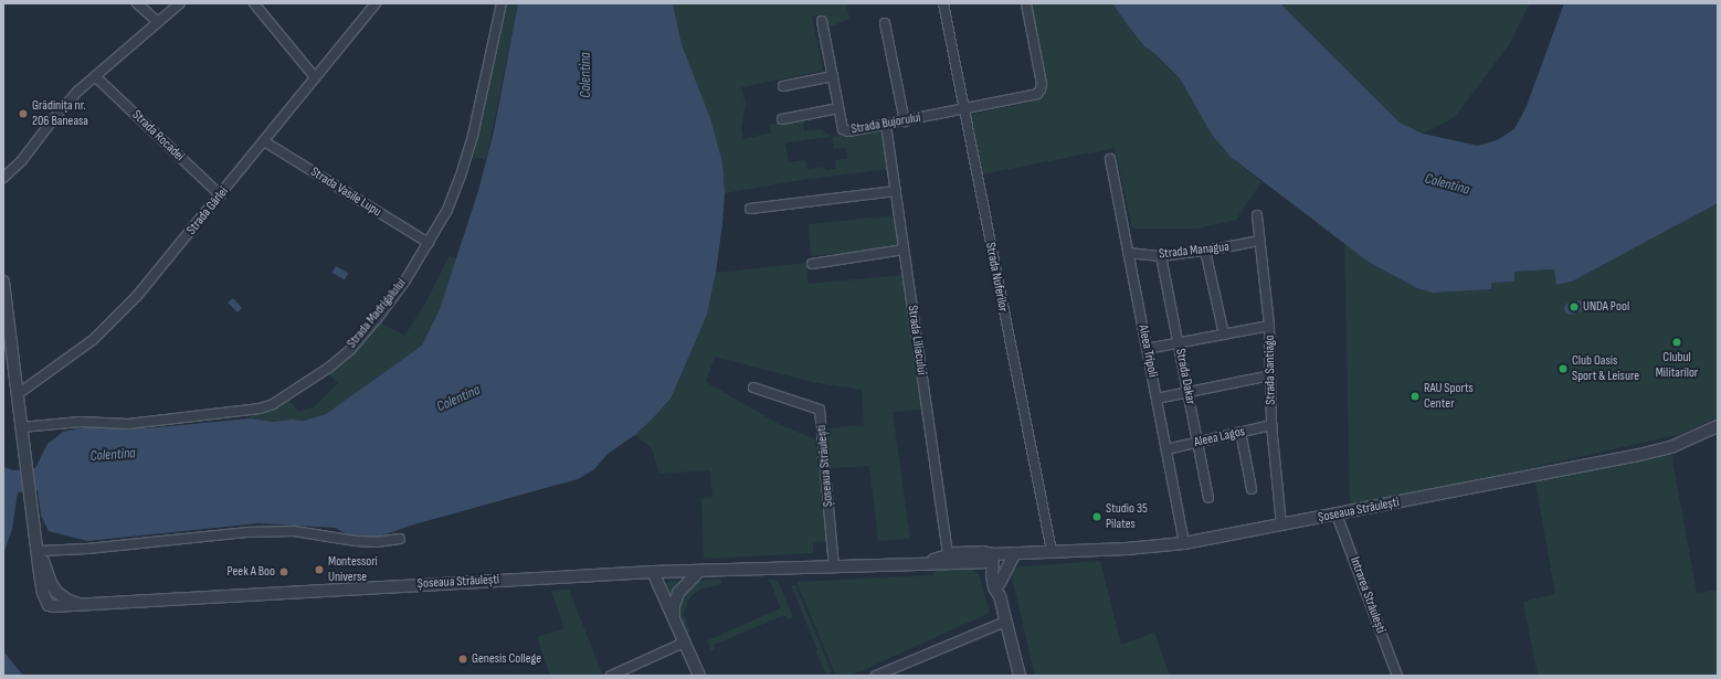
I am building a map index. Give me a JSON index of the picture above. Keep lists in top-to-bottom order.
{
  "streets": {
    "street": [
      "Strada Bujorului",
      "Strada Rocadei",
      "Strada Vasile Lupu",
      "Strada Gârlei",
      "Strada Managua",
      "Strada Nuferilor",
      "Strada Madrigalului",
      "Strada Liliacului",
      "Aleea Tripoli",
      "Strada Santiago",
      "Strada Dakar",
      "Aleea Lagos",
      "Șoseaua Străulești",
      "Intrarea Străulești"
    ]
  },
  "crossings": [
    ["Strada Bujorului", "Strada Nuferilor"],
    ["Strada Bujorului", "Strada Liliacului"],
    ["Strada Rocadei", "Strada Gârlei"],
    ["Strada Vasile Lupu", "Strada Gârlei"],
    ["Strada Vasile Lupu", "Strada Madrigalului"],
    ["Strada Managua", "Aleea Tripoli"],
    ["Strada Managua", "Strada Santiago"],
    ["Strada Managua", "Strada Dakar"],
    ["Strada Nuferilor", "Șoseaua Străulești"],
    ["Strada Liliacului", "Șoseaua Străulești"],
    ["Aleea Tripoli", "Aleea Lagos"],
    ["Aleea Tripoli", "Șoseaua Străulești"],
    ["Strada Santiago", "Aleea Lagos"],
    ["Strada Santiago", "Șoseaua Străulești"],
    ["Strada Dakar", "Aleea Lagos"],
    ["Șoseaua Străulești", "Intrarea Străulești"]
  ],
  "water": ["Colentina"],
  "places": [
    "Grădinița nr. 206 Baneasa",
    "UNDA Pool",
    "Clubul Militarilor",
    "Club Oasis Sport & Leisure",
    "RAU Sports Center",
    "Studio 35 Pilates",
    "Montessori Universe",
    "Peek A Boo",
    "Genesis College"
  ]
}
